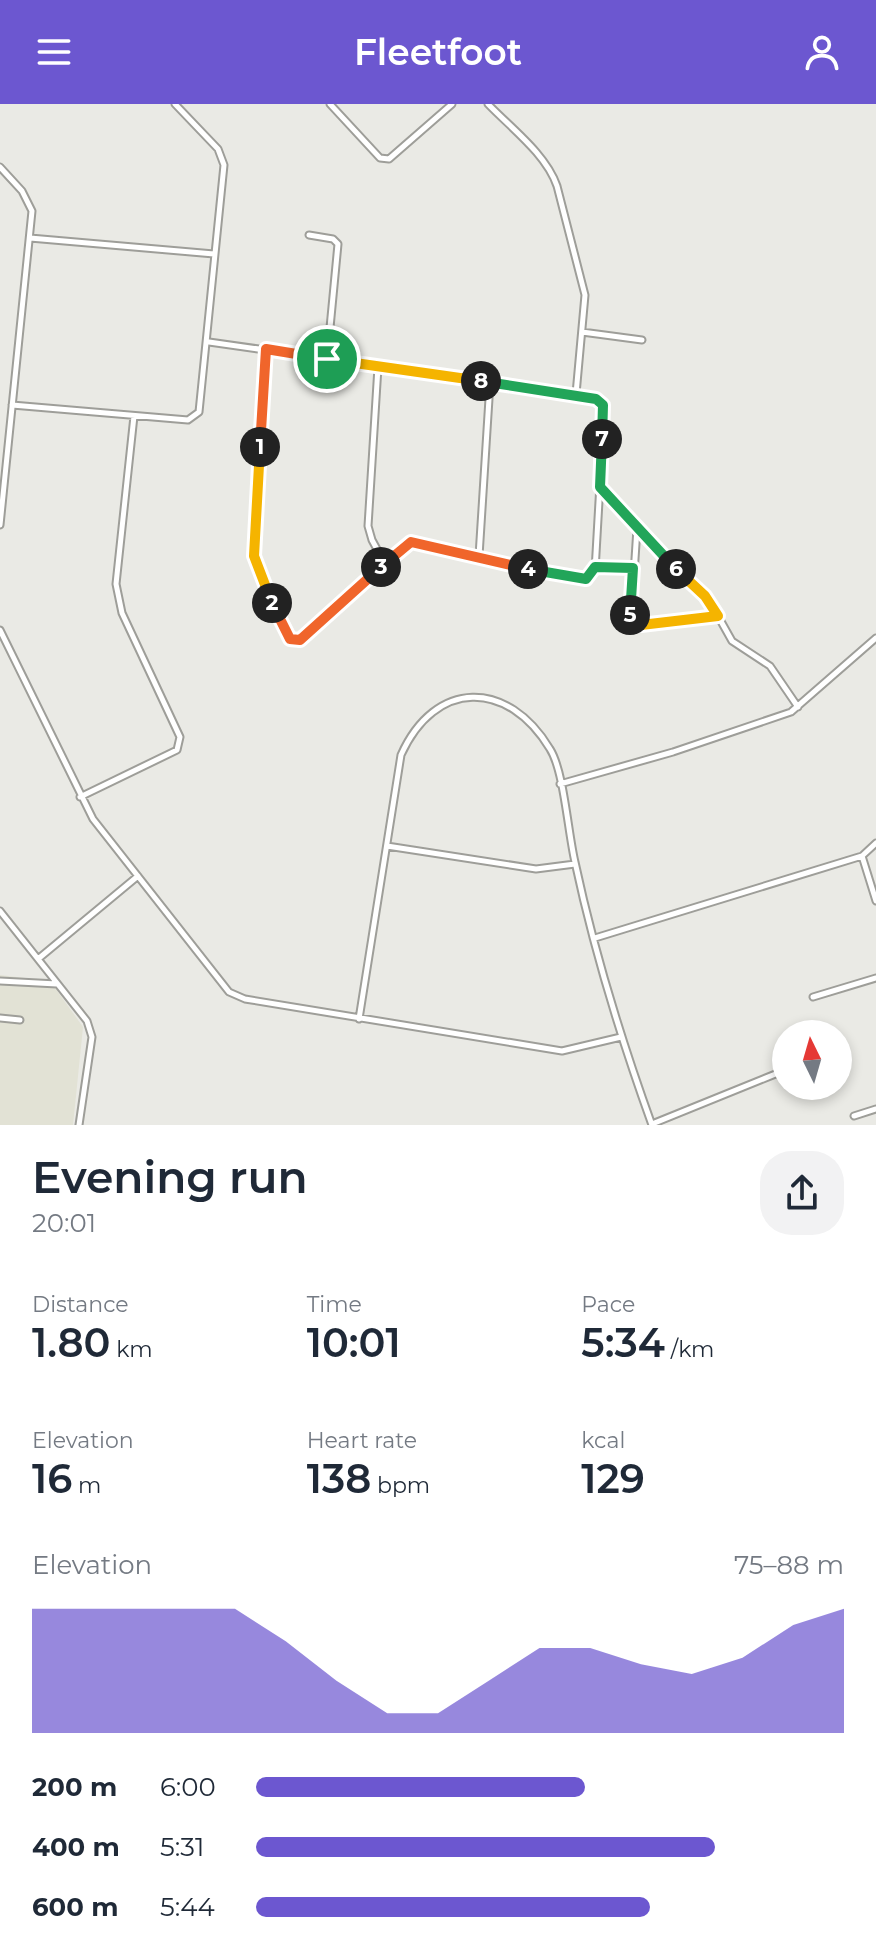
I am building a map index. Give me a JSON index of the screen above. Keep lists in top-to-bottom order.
{
  "north": "top",
  "page": {
    "header": "Fleetfoot",
    "pins": [
      "8",
      "7",
      "1",
      "3",
      "4",
      "6",
      "2",
      "5"
    ],
    "heading": ["Evening run", "20:01"],
    "stats": [
      ["Distance", "1.80 km"],
      ["Time", "10:01"],
      ["Pace", "5:34 /km"],
      ["Elevation", "16 m"],
      ["Heart rate", "138 bpm"],
      ["kcal", "129"]
    ],
    "chart": ["Elevation", "75–88 m"],
    "list": [
      {
        "name": "200 m",
        "note": "6:00"
      },
      {
        "name": "400 m",
        "note": "5:31"
      },
      {
        "name": "600 m",
        "note": "5:44"
      }
    ]
  }
}
